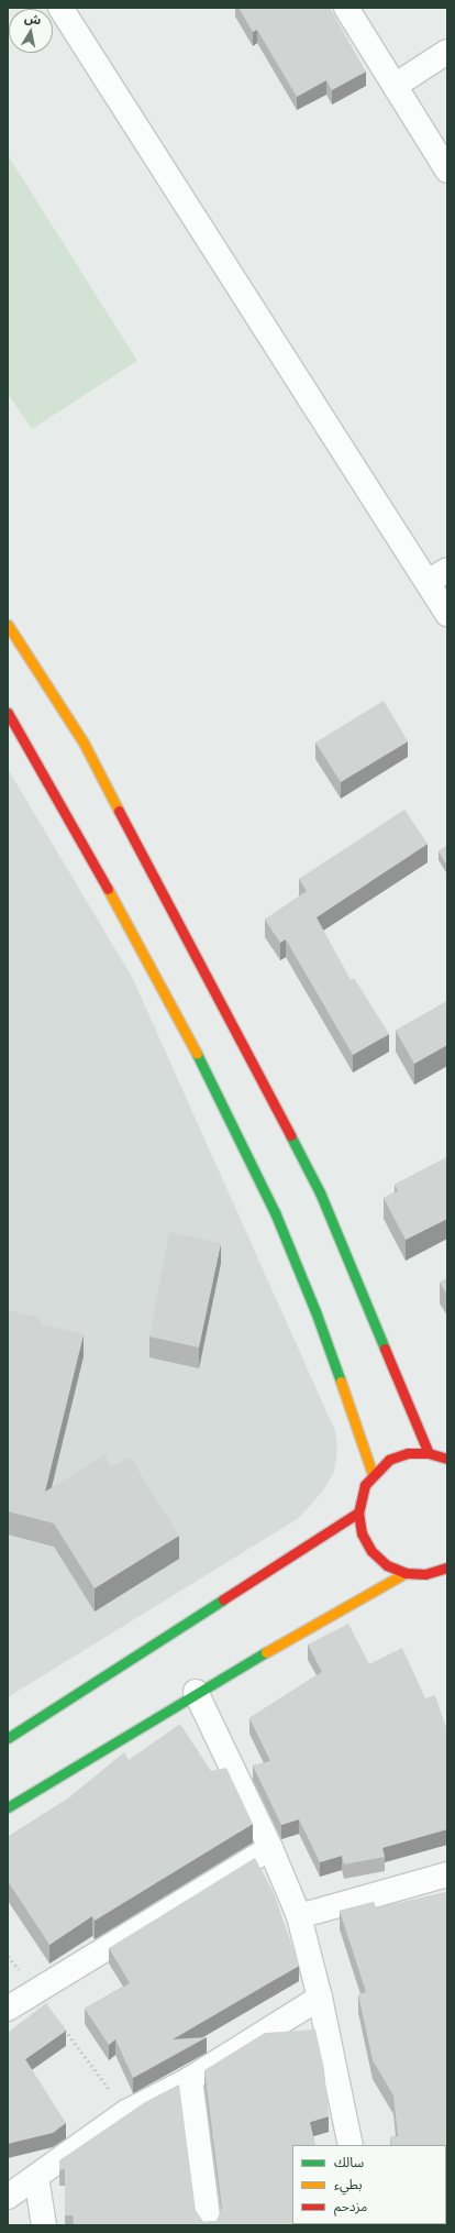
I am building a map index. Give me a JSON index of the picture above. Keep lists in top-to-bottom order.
{
  "legend": ["سالك", "بطيء", "مزدحم"],
  "north": "top"
}
